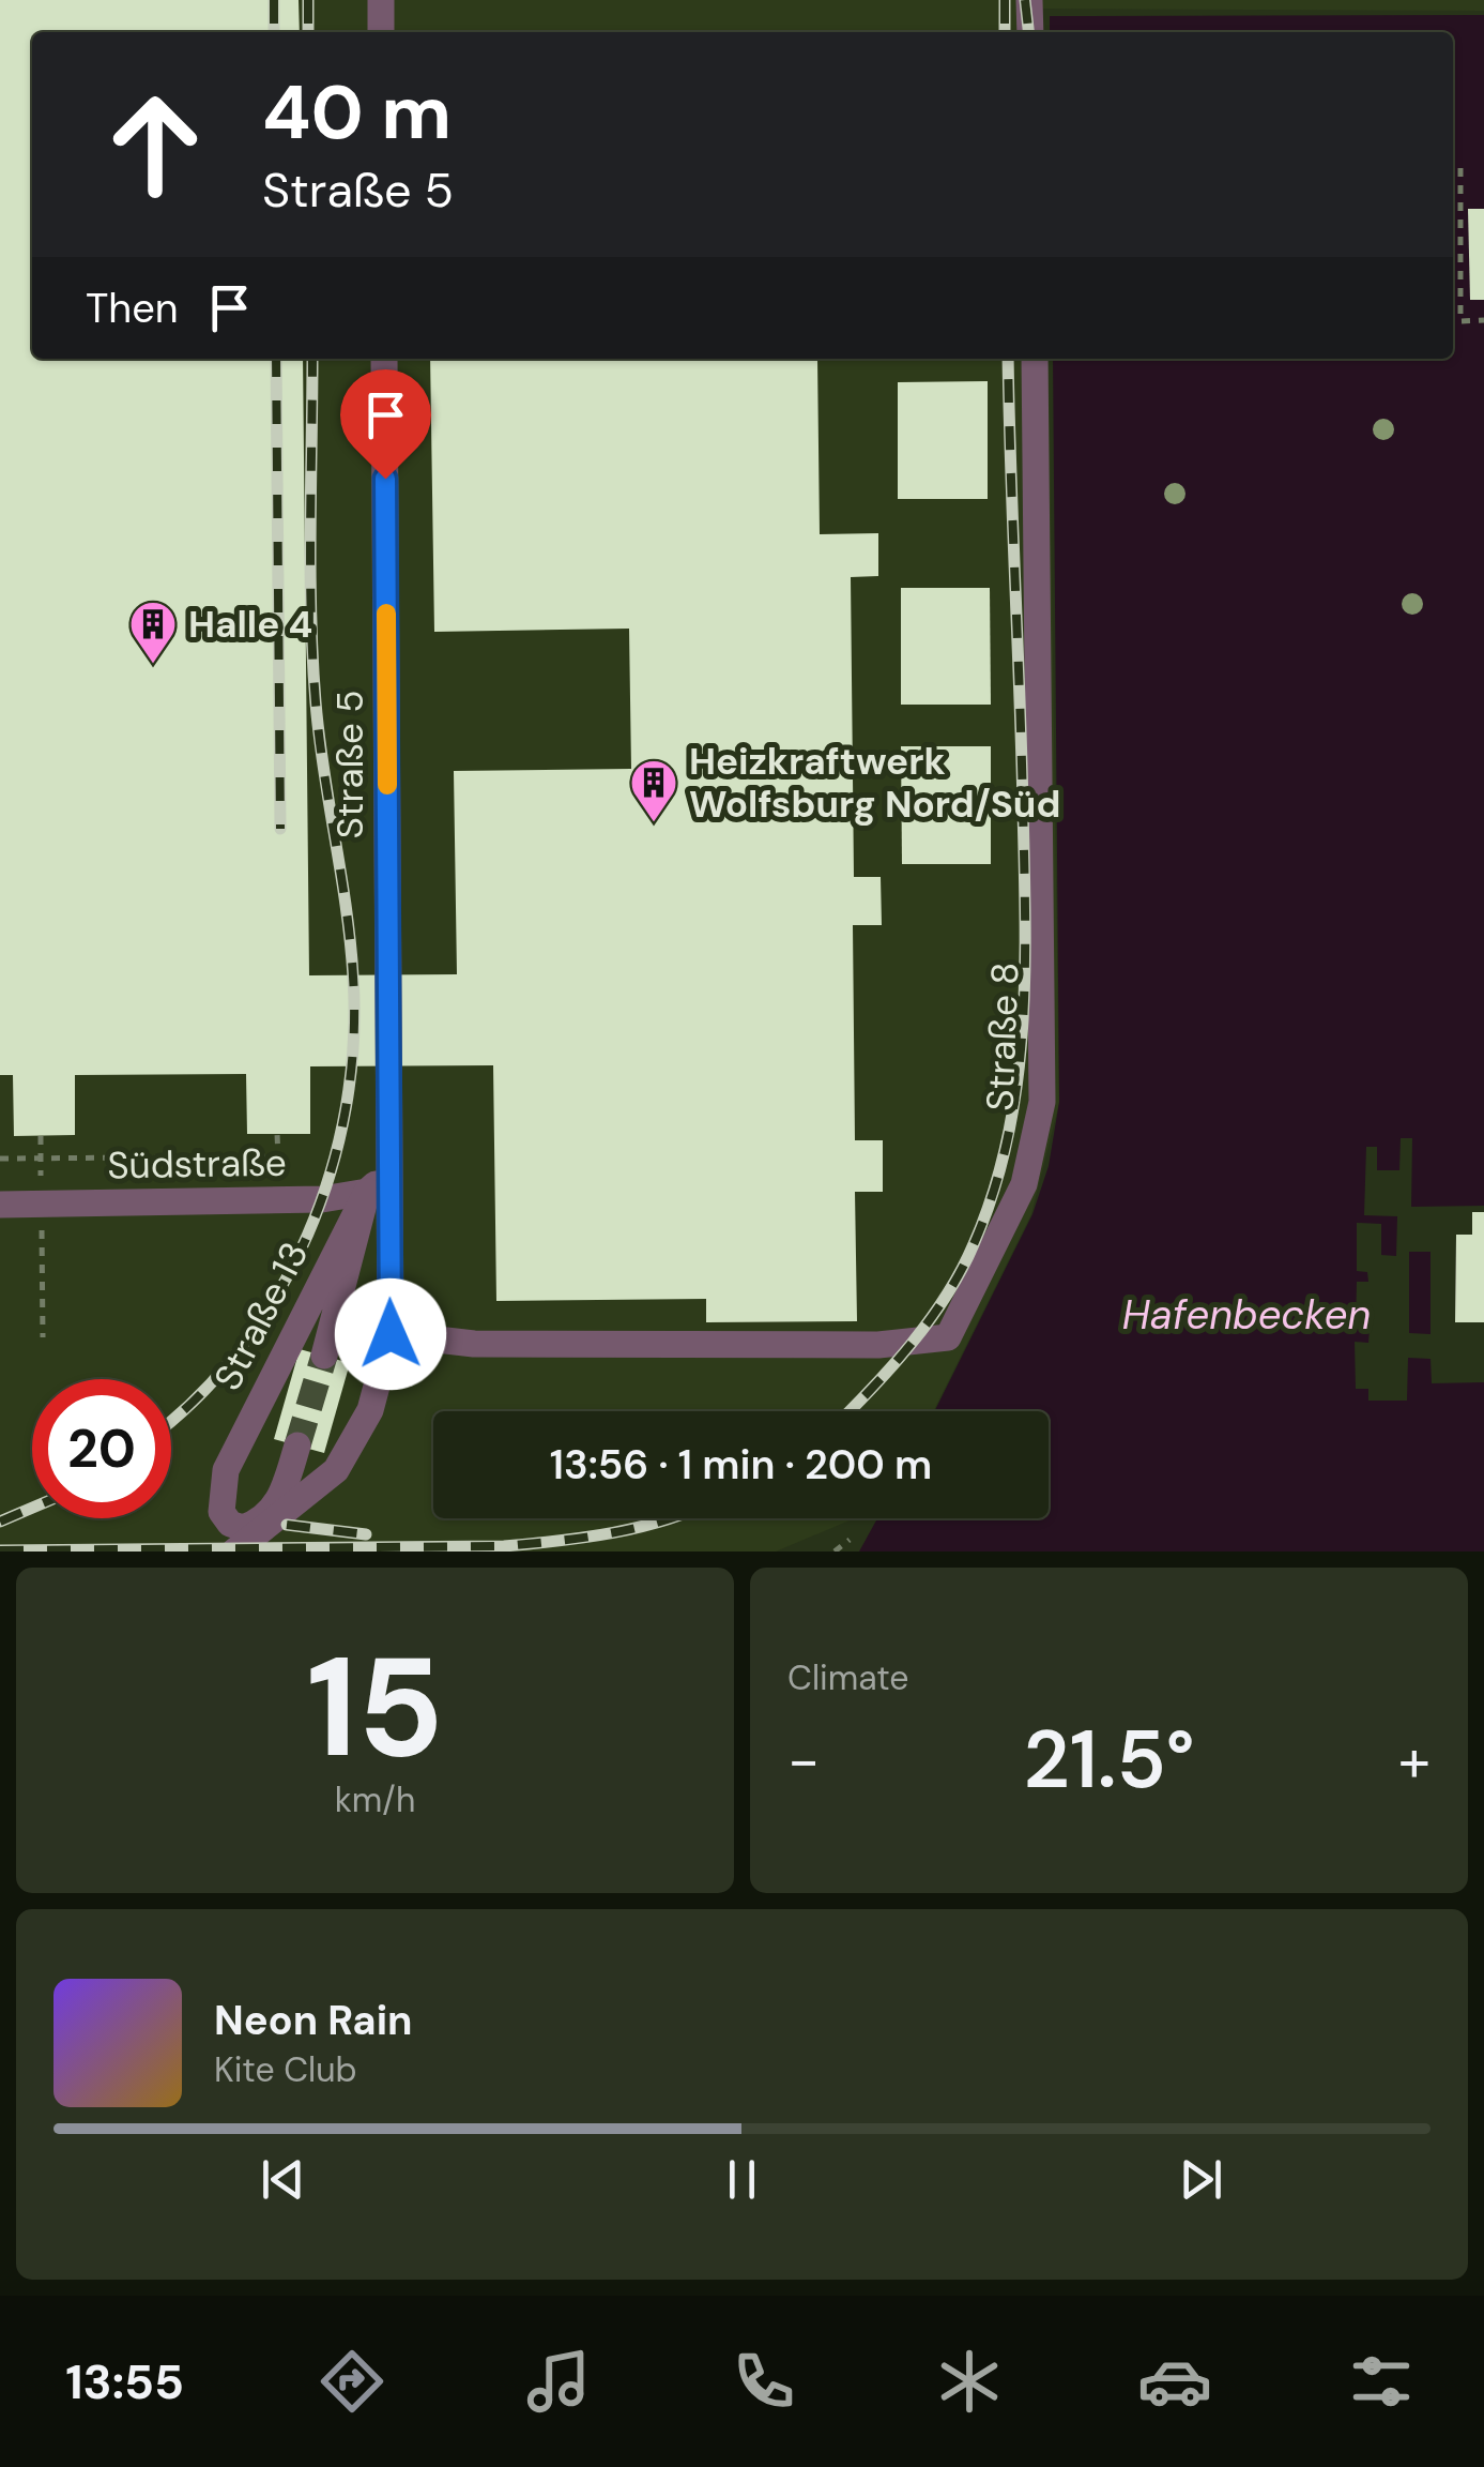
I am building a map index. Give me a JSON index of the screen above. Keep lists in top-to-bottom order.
{
  "streets": {
    "street": [
      "Straße 5",
      "Straße 8",
      "Südstraße",
      "Straße 13"
    ]
  },
  "crossings": [
    ["Straße 5", "Südstraße"],
    ["Straße 5", "Straße 13"],
    ["Südstraße", "Straße 13"]
  ],
  "water": ["Hafenbecken"],
  "places": {
    "building": ["Halle 4", "Heizkraftwerk Wolfsburg Nord/Süd"]
  },
  "page": {
    "turn": ["40 m", "Straße 5"],
    "then": "Then",
    "limit": "20",
    "trip": "13:56 · 1 min · 200 m",
    "tile": [
      ["15", "km/h"],
      "Climate"
    ],
    "heat": ["−", "21.5°", "+"],
    "song": ["Neon Rain", "Kite Club"],
    "tabs": "13:55"
  }
}
